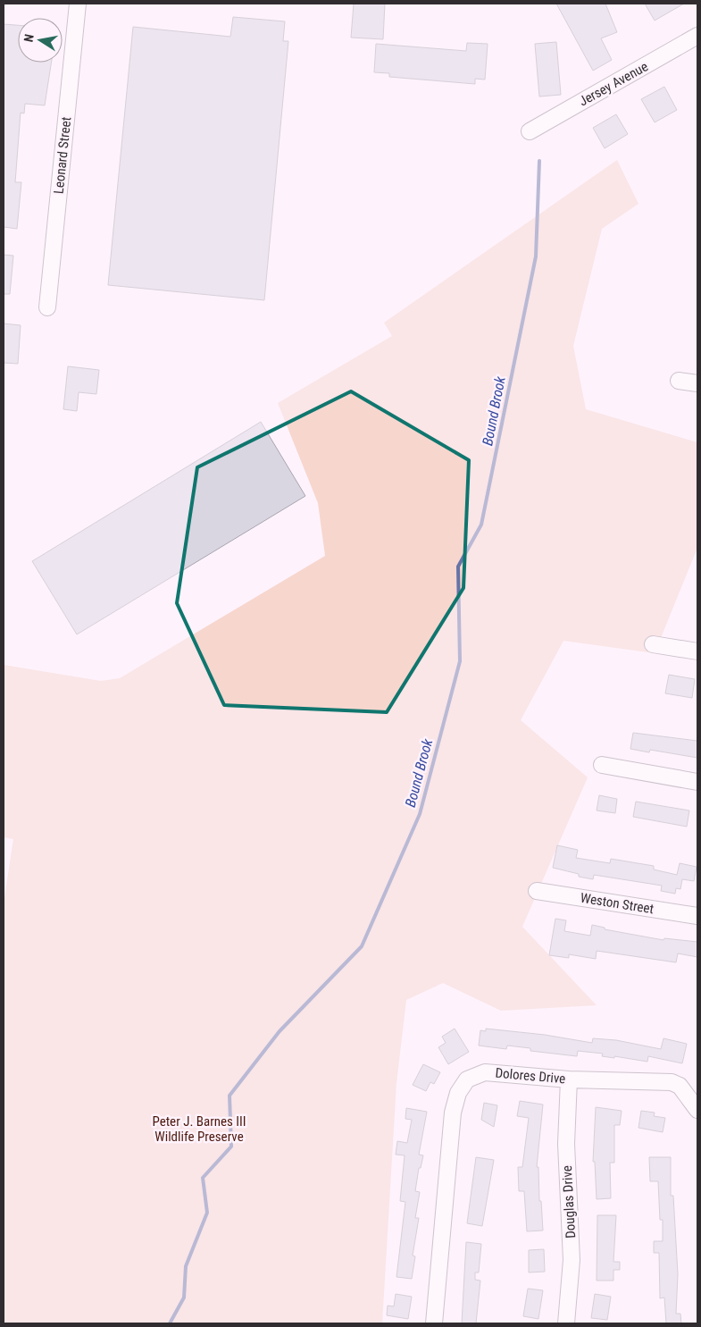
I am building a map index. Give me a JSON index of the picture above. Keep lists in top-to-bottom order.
{
  "streets": {
    "street": [
      "Jersey Avenue",
      "Leonard Street",
      "Weston Street",
      "Dolores Drive",
      "Douglas Drive"
    ]
  },
  "crossings": [
    ["Dolores Drive", "Douglas Drive"]
  ],
  "water": ["Bound Brook"],
  "parks": ["Peter J. Barnes III Wildlife Preserve"],
  "north": "left"
}
